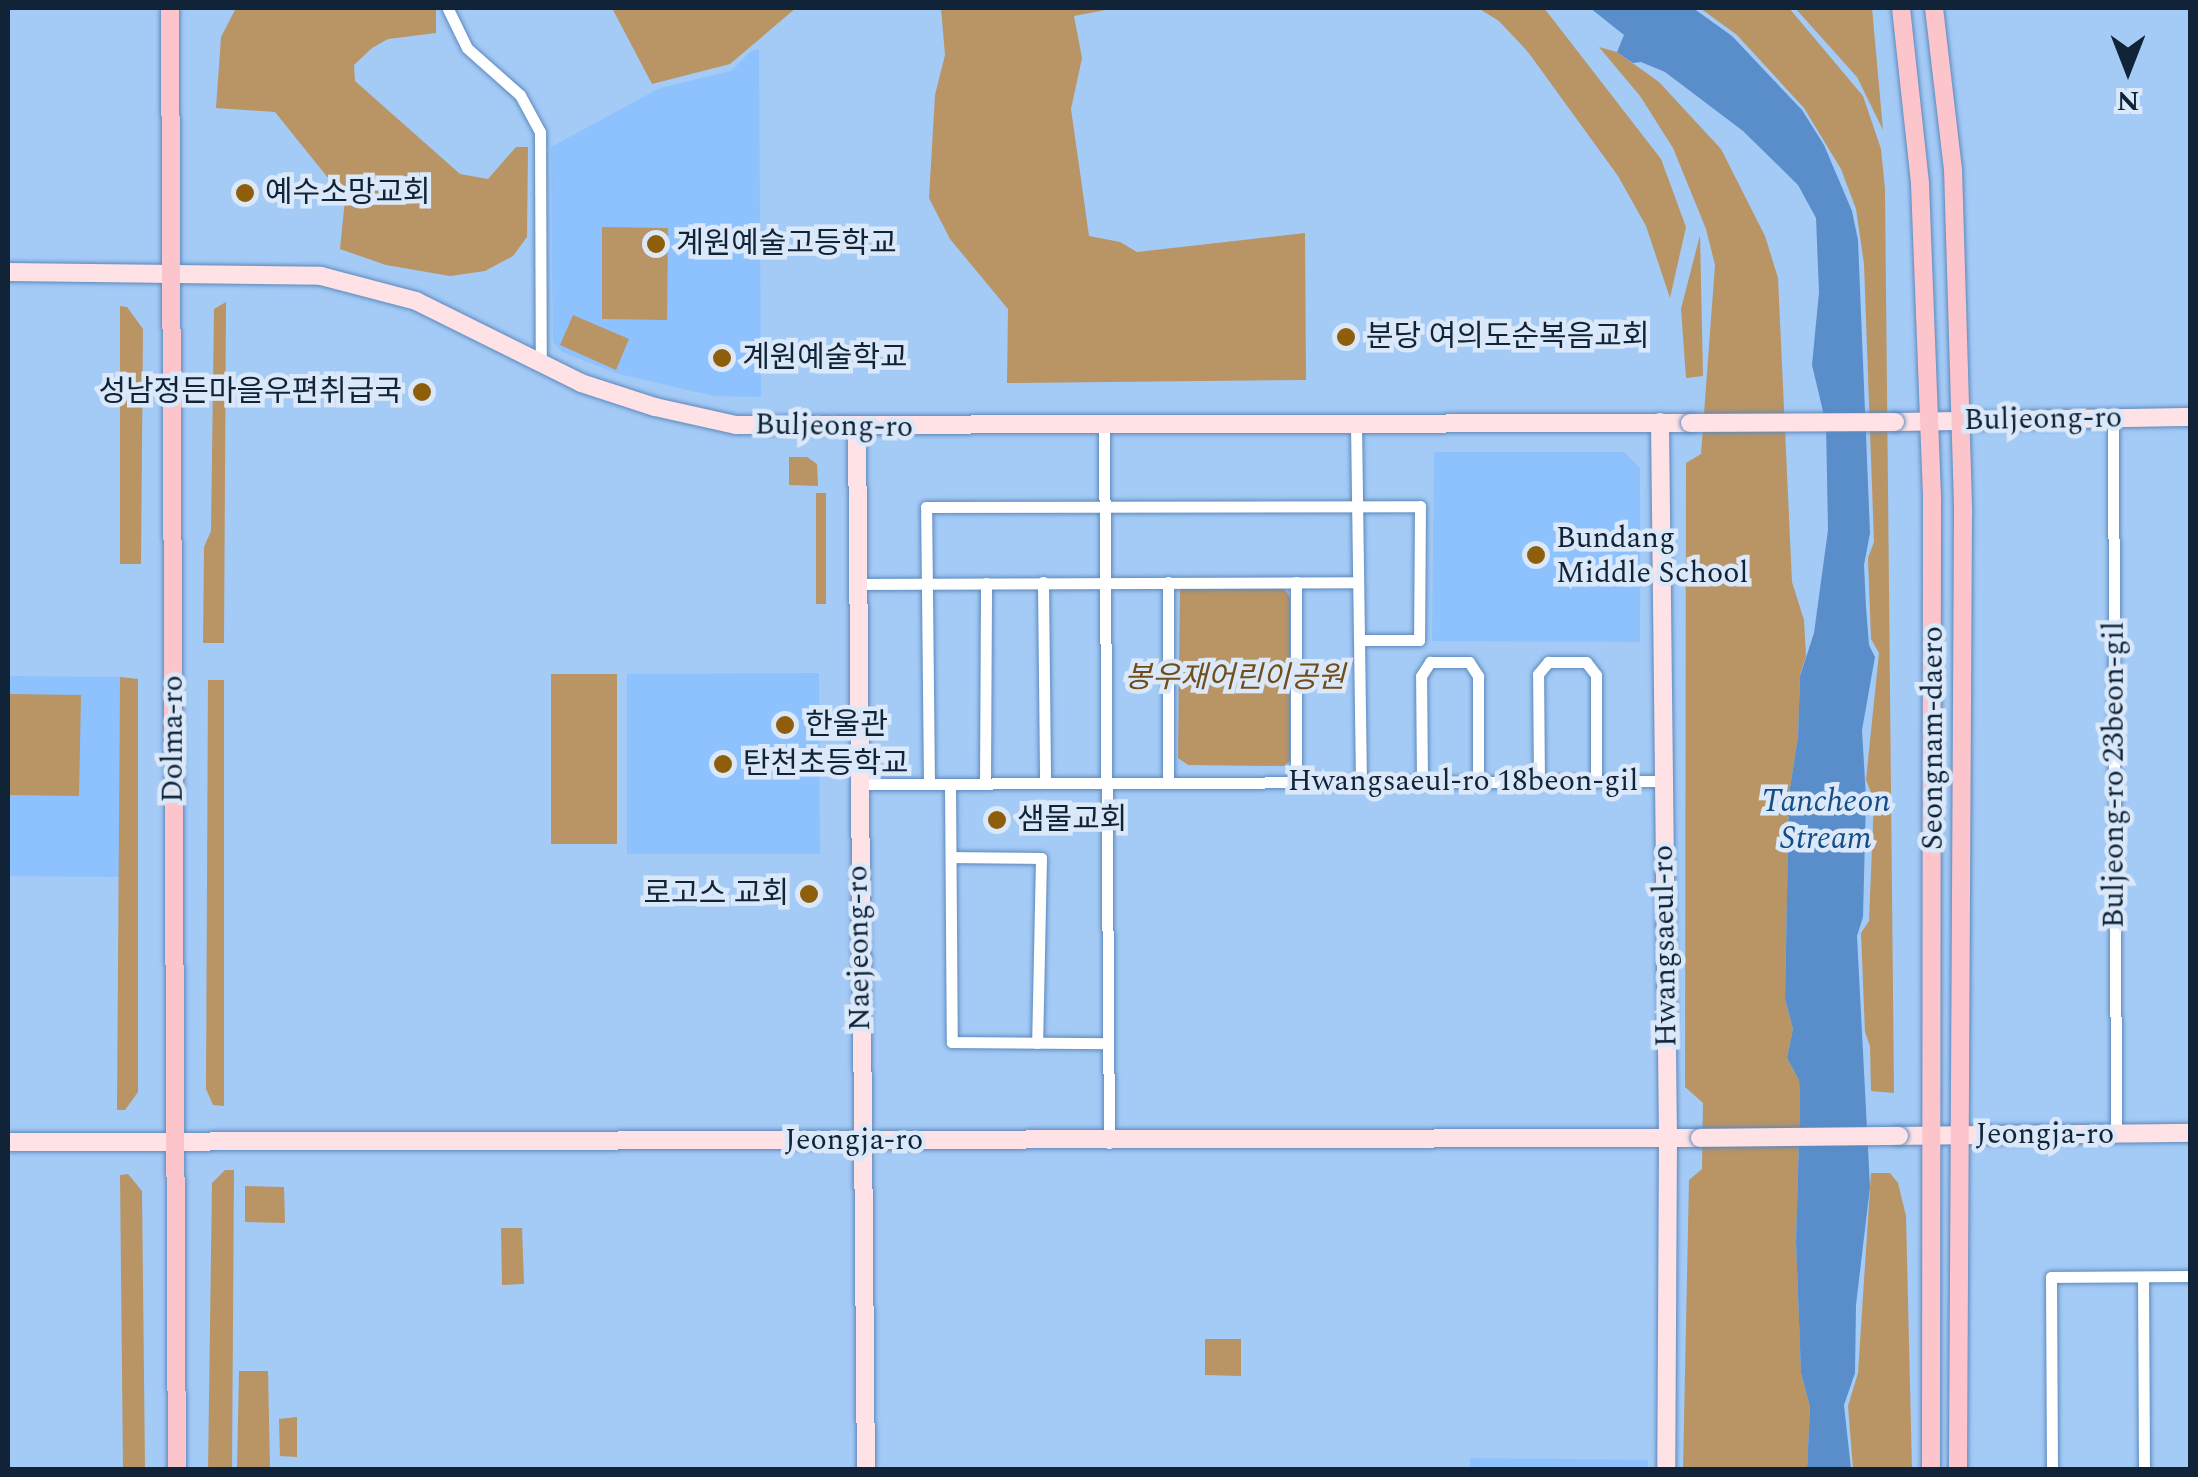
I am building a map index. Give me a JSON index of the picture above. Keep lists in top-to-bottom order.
{
  "streets": {
    "main road": [
      "Buljeong-ro",
      "Seongnam-daero",
      "Dolma-ro",
      "Hwangsaeul-ro",
      "Naejeong-ro",
      "Jeongja-ro"
    ],
    "street": ["Buljeong-ro 23beon-gil", "Hwangsaeul-ro 18beon-gil"]
  },
  "crossings": [
    ["Buljeong-ro", "Seongnam-daero"],
    ["Buljeong-ro", "Dolma-ro"],
    ["Buljeong-ro", "Buljeong-ro 23beon-gil"],
    ["Buljeong-ro", "Hwangsaeul-ro"],
    ["Buljeong-ro", "Naejeong-ro"],
    ["Seongnam-daero", "Jeongja-ro"],
    ["Dolma-ro", "Jeongja-ro"],
    ["Buljeong-ro 23beon-gil", "Jeongja-ro"],
    ["Hwangsaeul-ro 18beon-gil", "Hwangsaeul-ro"],
    ["Hwangsaeul-ro 18beon-gil", "Naejeong-ro"],
    ["Hwangsaeul-ro", "Jeongja-ro"],
    ["Naejeong-ro", "Jeongja-ro"]
  ],
  "water": ["Tancheon Stream"],
  "parks": ["봉우재어린이공원"],
  "places": [
    "예수소망교회",
    "계원예술고등학교",
    "분당 여의도순복음교회",
    "계원예술학교",
    "성남정든마을우편취급국",
    "Bundang Middle School",
    "한울관",
    "탄천초등학교",
    "샘물교회",
    "로고스 교회"
  ],
  "north": "bottom"
}
